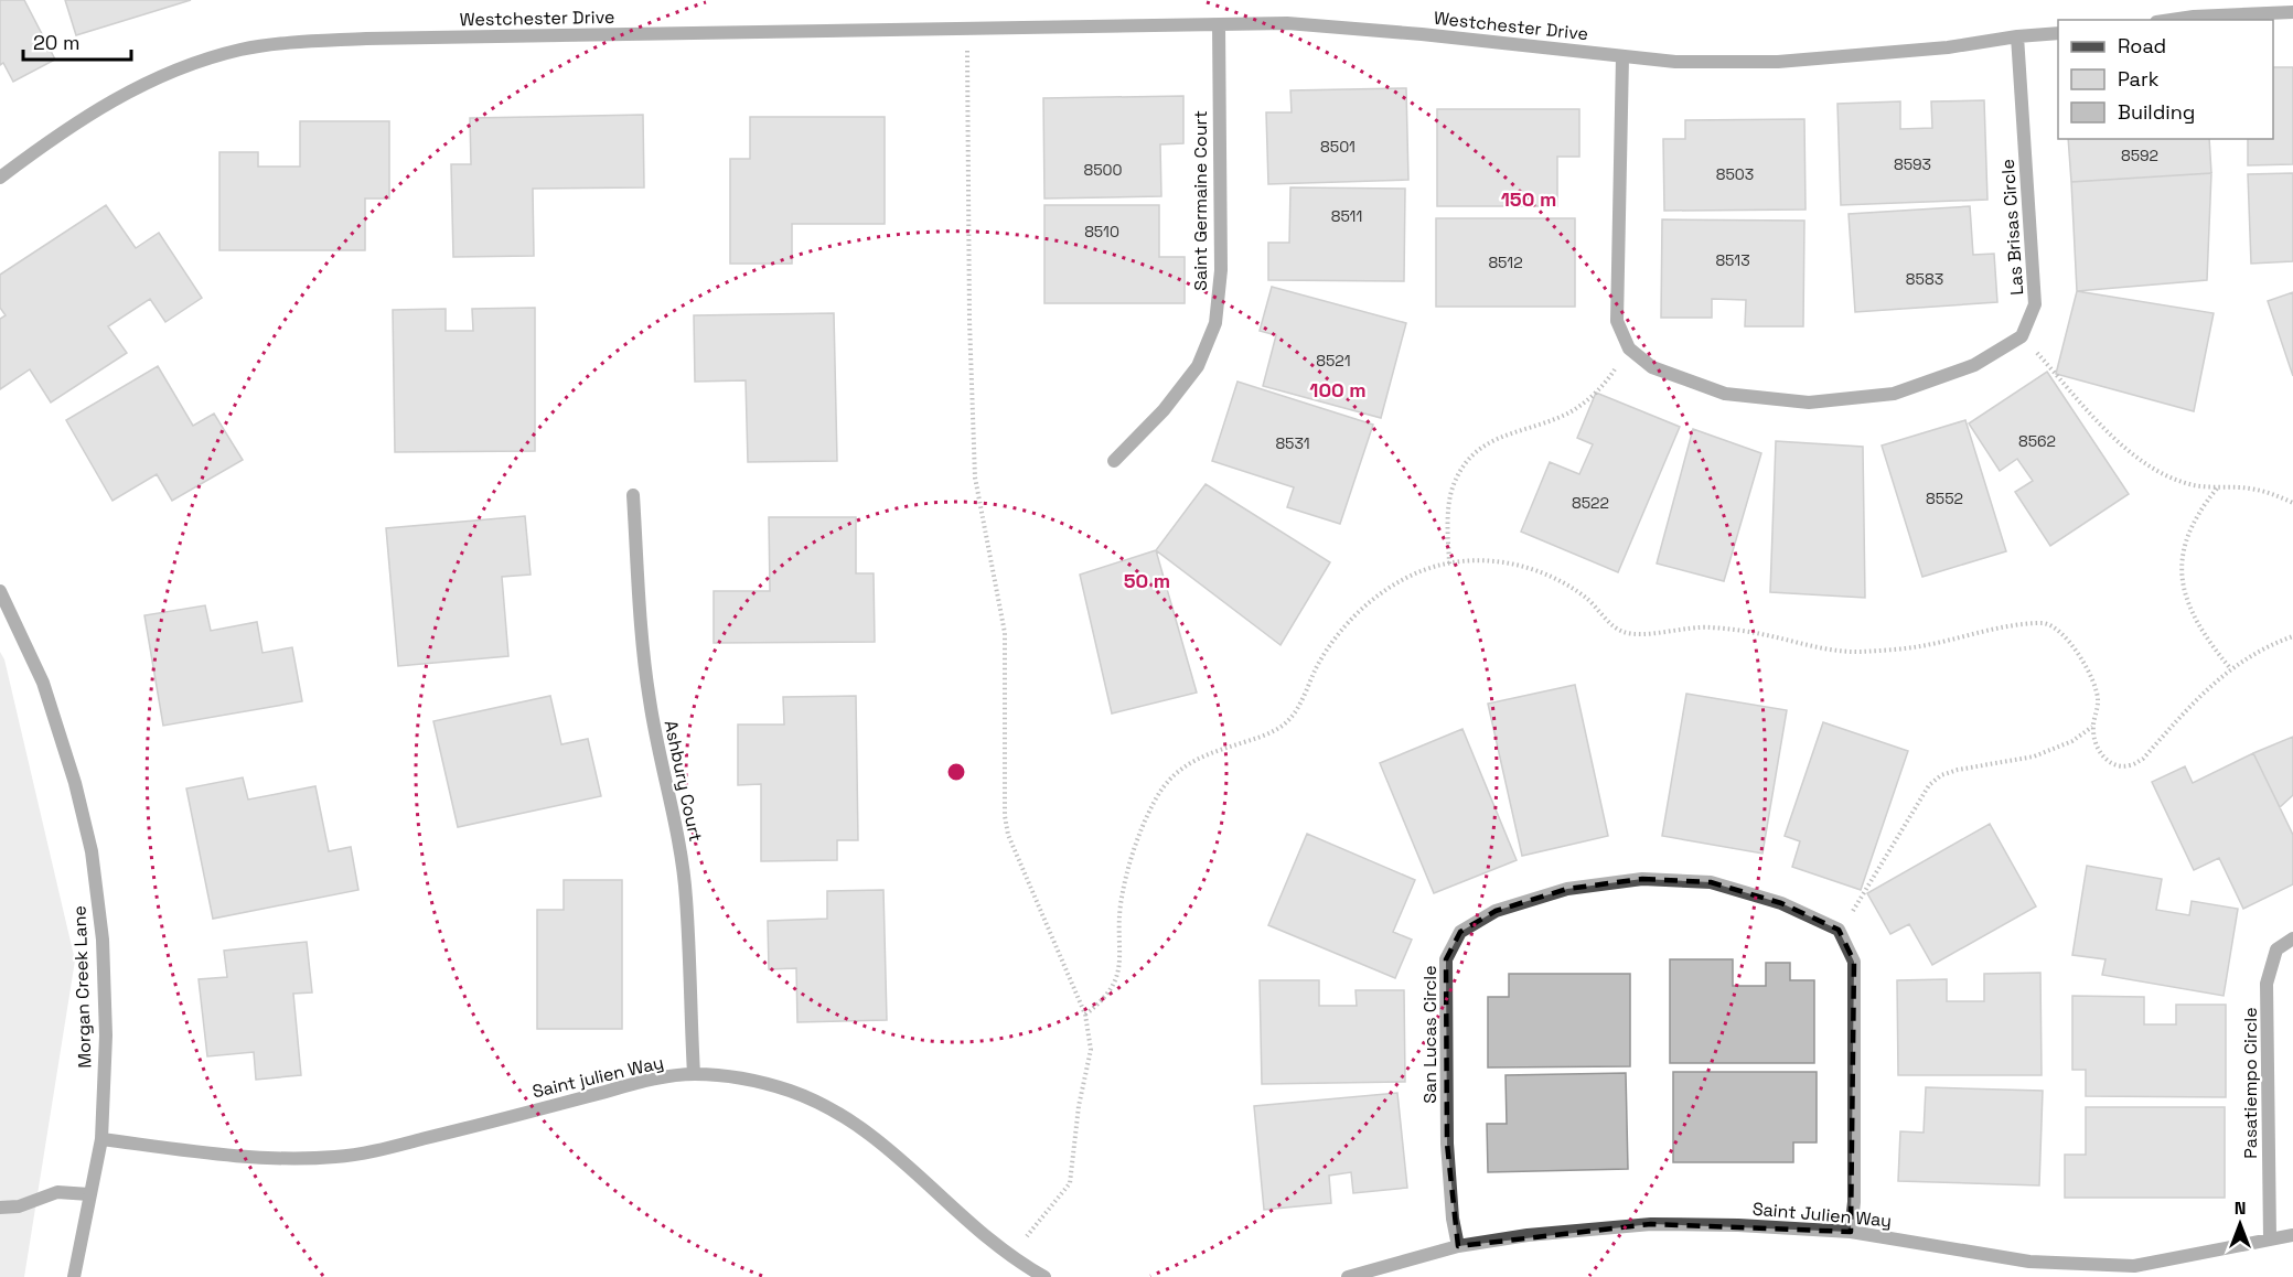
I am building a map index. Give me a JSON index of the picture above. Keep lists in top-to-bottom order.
{
  "streets": {
    "street": [
      "Westchester Drive",
      "Saint Germaine Court",
      "Las Brisas Circle",
      "Ashbury Court",
      "Morgan Creek Lane",
      "San Lucas Circle",
      "Saint julien Way",
      "Pasatiempo Circle",
      "Saint Julien Way"
    ]
  },
  "crossings": [
    ["Westchester Drive", "Saint Germaine Court"],
    ["Westchester Drive", "Las Brisas Circle"],
    ["Ashbury Court", "Saint julien Way"],
    ["Morgan Creek Lane", "Saint julien Way"],
    ["San Lucas Circle", "Saint Julien Way"],
    ["Pasatiempo Circle", "Saint Julien Way"]
  ],
  "house_numbers": [
    "8501",
    "8592",
    "8593",
    "8500",
    "8503",
    "8511",
    "8510",
    "8513",
    "8512",
    "8583",
    "8521",
    "8562",
    "8531",
    "8552",
    "8522"
  ],
  "legend": ["Road", "Park", "Building"],
  "scale_bar": "20 m",
  "north": "top",
  "rings": ["150 m", "100 m", "50 m"]
}
